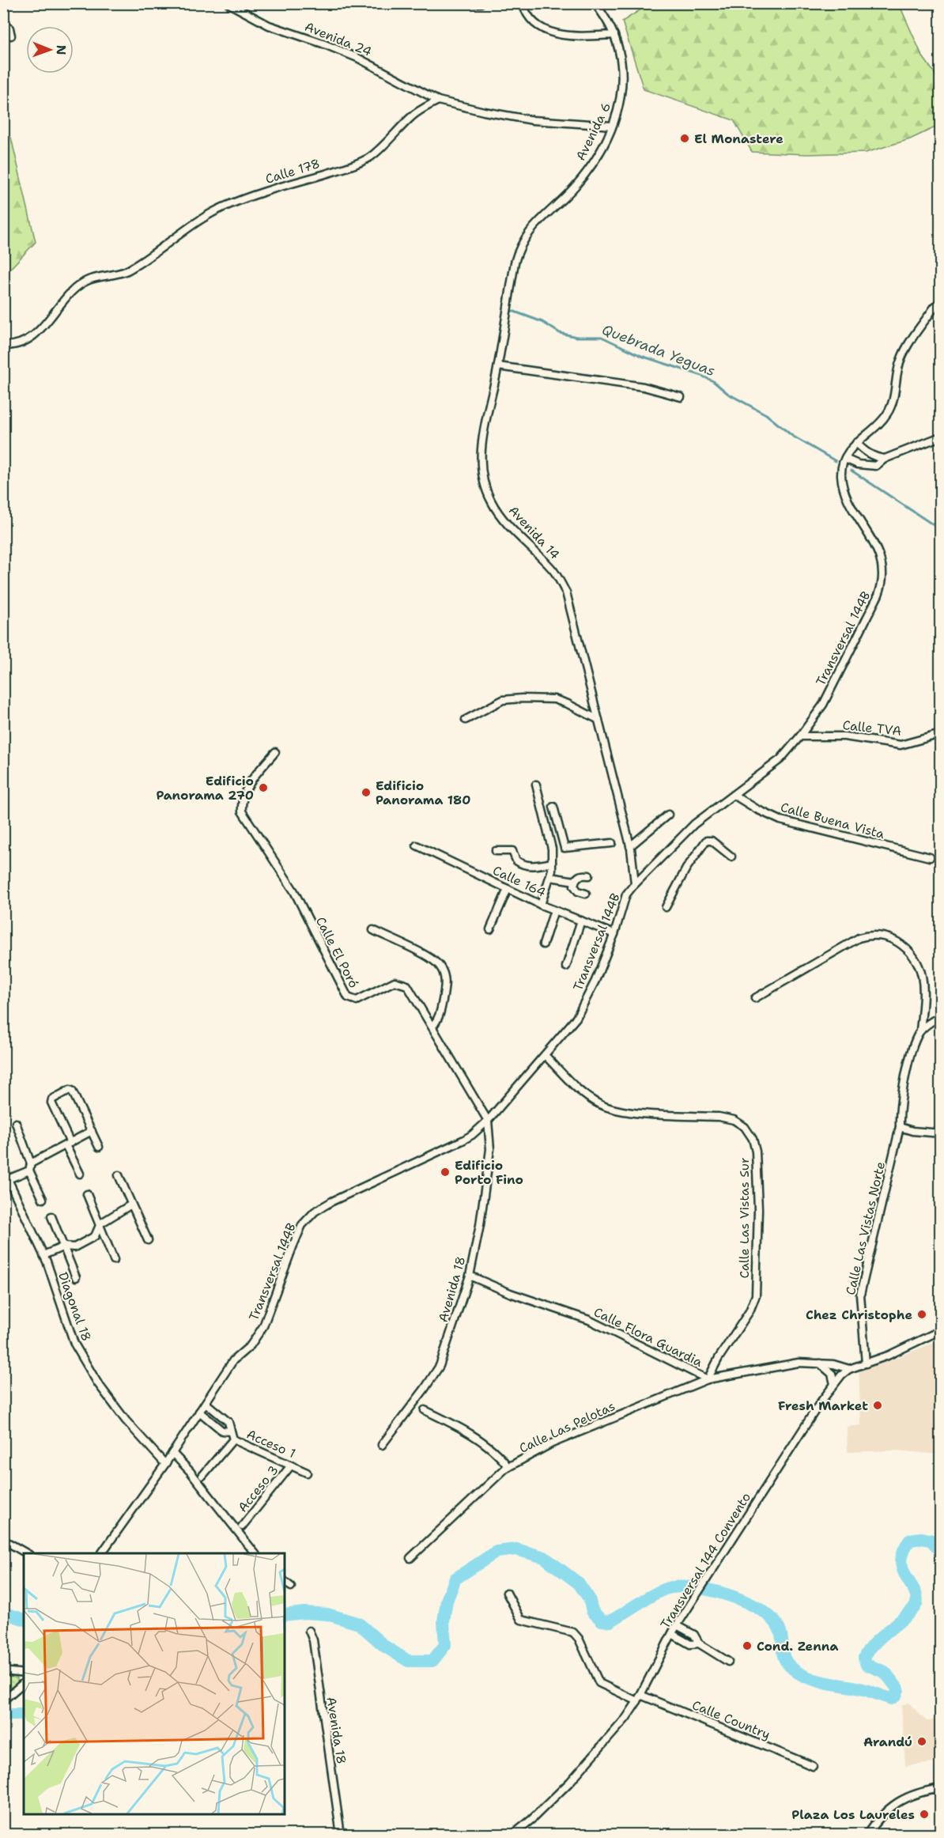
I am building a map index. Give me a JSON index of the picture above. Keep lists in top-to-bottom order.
{
  "streets": {
    "street": [
      "Avenida 24",
      "Avenida 6",
      "Calle 178",
      "Avenida 14",
      "Transversal 144B",
      "Calle TVA",
      "Calle Buena Vista",
      "Calle 164",
      "Calle El Poró",
      "Calle Las Vistas Sur",
      "Calle Las Vistas Norte",
      "Avenida 18",
      "Diagonal 18",
      "Calle Flora Guardia",
      "Calle Las Pelotas",
      "Acceso 1",
      "Acceso 3",
      "Transversal 144 Convento",
      "Calle Country"
    ]
  },
  "crossings": [
    ["Avenida 24", "Calle 178"],
    ["Avenida 6", "Avenida 14"],
    ["Avenida 14", "Transversal 144B"],
    ["Transversal 144B", "Calle TVA"],
    ["Transversal 144B", "Calle Buena Vista"],
    ["Transversal 144B", "Calle 164"],
    ["Transversal 144B", "Calle El Poró"],
    ["Transversal 144B", "Calle Las Vistas Sur"],
    ["Transversal 144B", "Avenida 18"],
    ["Transversal 144B", "Diagonal 18"],
    ["Transversal 144B", "Acceso 1"],
    ["Calle El Poró", "Avenida 18"],
    ["Calle Las Vistas Sur", "Calle Flora Guardia"],
    ["Calle Las Vistas Sur", "Calle Las Pelotas"],
    ["Calle Las Vistas Norte", "Transversal 144 Convento"],
    ["Avenida 18", "Calle Flora Guardia"],
    ["Calle Flora Guardia", "Calle Las Pelotas"],
    ["Calle Flora Guardia", "Transversal 144 Convento"],
    ["Acceso 1", "Acceso 3"],
    ["Transversal 144 Convento", "Calle Country"]
  ],
  "water": ["Quebrada Yeguas"],
  "places": [
    "El Monastere",
    "Edificio Panorama 270",
    "Edificio Panorama 180",
    "Edificio Porto Fino",
    "Chez Christophe",
    "Fresh Market",
    "Cond. Zenna",
    "Arandú",
    "Plaza Los Laureles"
  ],
  "north": "right"
}
